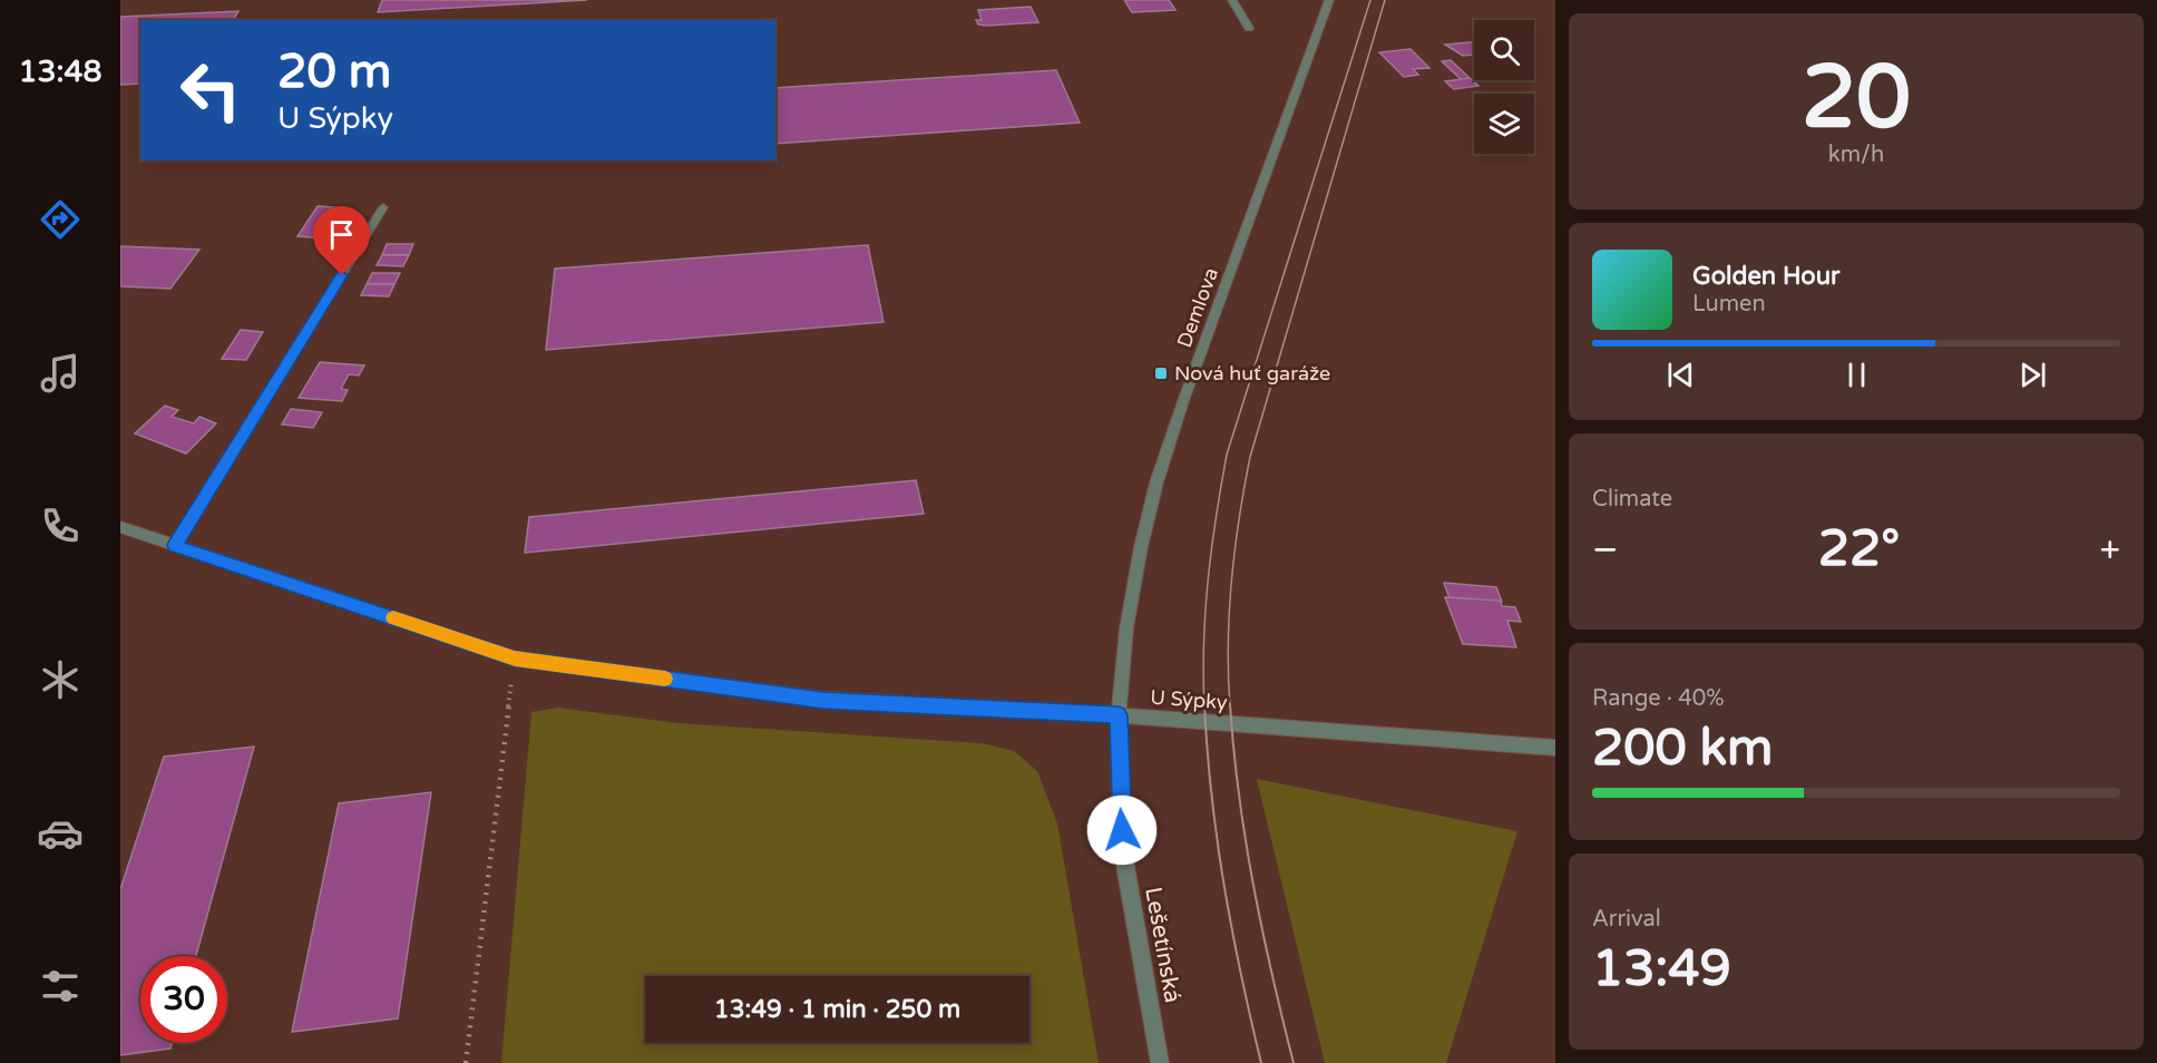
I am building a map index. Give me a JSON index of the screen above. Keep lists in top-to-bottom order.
{
  "streets": {
    "street": ["Demlova", "U Sýpky", "Lešetínská"]
  },
  "crossings": [
    ["Demlova", "U Sýpky"],
    ["Demlova", "Lešetínská"],
    ["U Sýpky", "Lešetínská"]
  ],
  "places": {
    "transit": ["Nová huť garáže"]
  },
  "page": {
    "tabs": "13:48",
    "tile": [
      ["20", "km/h"],
      "Climate",
      ["Range · 40%", "200 km"],
      ["Arrival", "13:49"]
    ],
    "turn": ["20 m", "U Sýpky"],
    "song": ["Golden Hour", "Lumen"],
    "heat": ["−", "22°", "+"],
    "limit": "30",
    "trip": "13:49 · 1 min · 250 m"
  }
}
